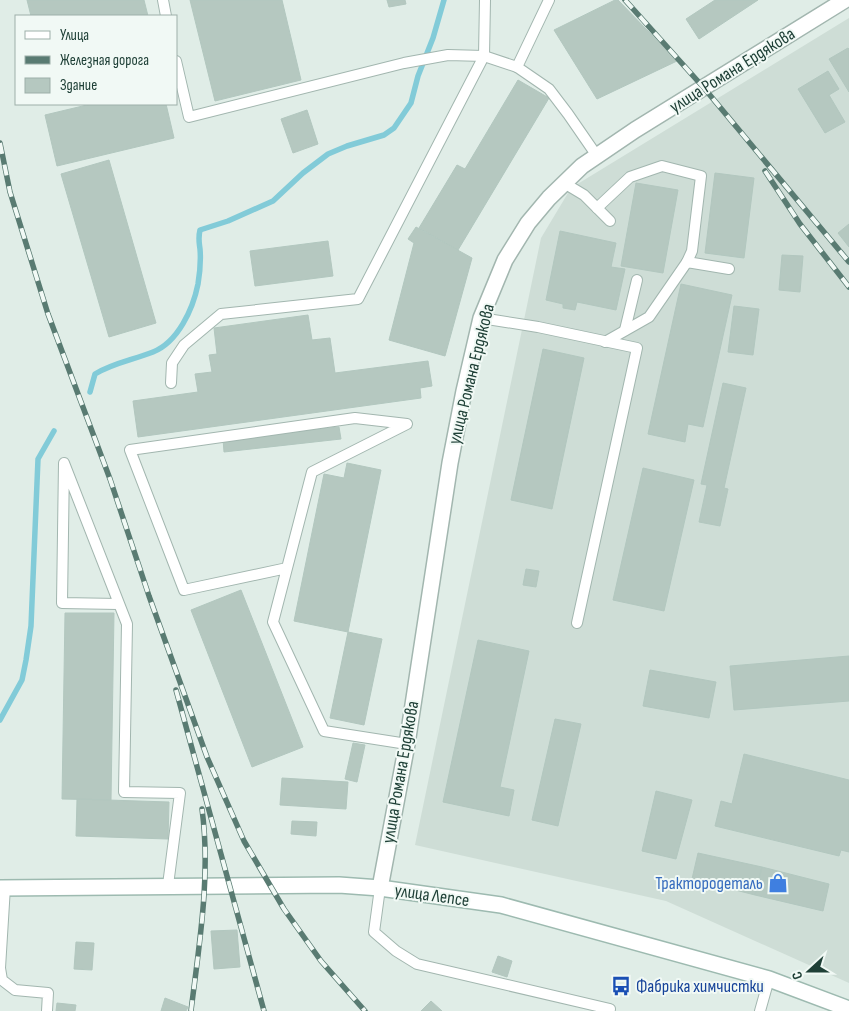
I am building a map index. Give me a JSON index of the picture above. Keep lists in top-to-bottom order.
{
  "streets": {
    "street": ["улица Романа Ердякова", "улица Лепсе"]
  },
  "crossings": [
    ["улица Романа Ердякова", "улица Лепсе"]
  ],
  "places": {
    "shop": ["Трактородеталь"],
    "bus stop": ["Фабрика химчистки"]
  },
  "legend": ["Улица", "Железная дорога", "Здание"],
  "north": "left"
}
